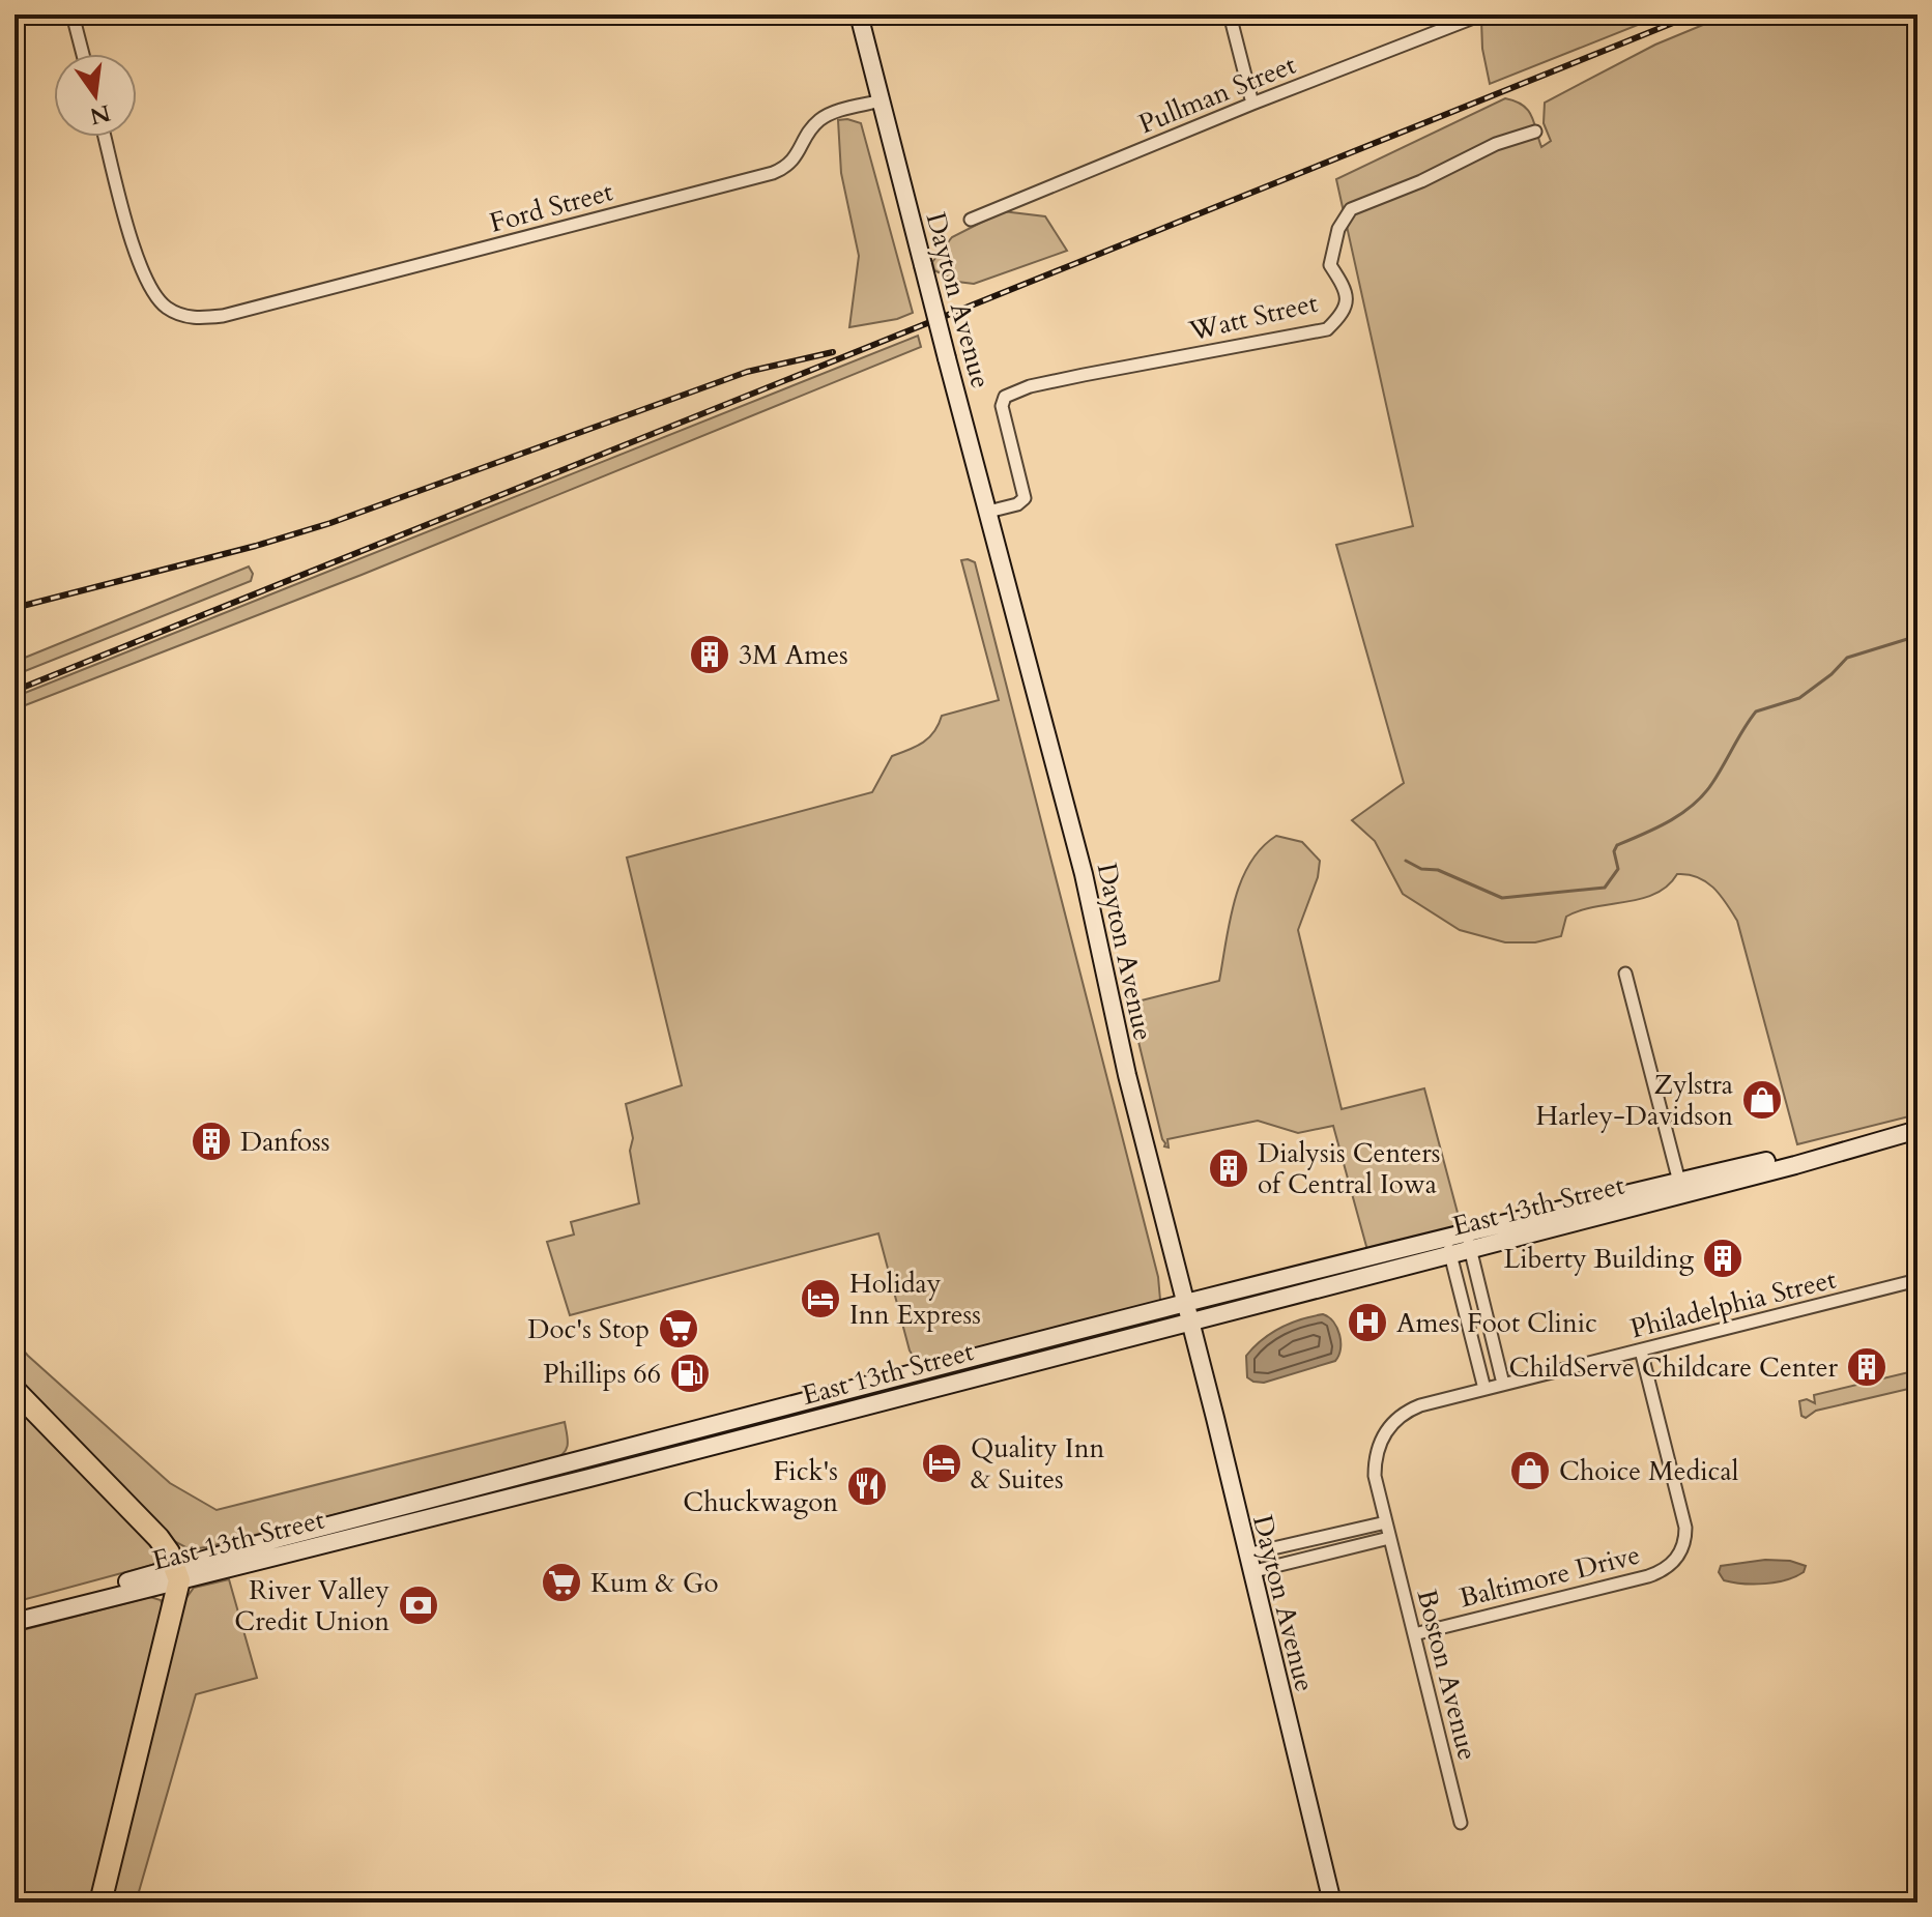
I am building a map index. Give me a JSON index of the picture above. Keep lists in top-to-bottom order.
{
  "streets": {
    "main road": ["Dayton Avenue", "East 13th Street"],
    "street": [
      "Pullman Street",
      "Ford Street",
      "Watt Street",
      "Philadelphia Street",
      "Baltimore Drive",
      "Boston Avenue"
    ]
  },
  "crossings": [
    ["Ford Street", "Dayton Avenue"],
    ["Dayton Avenue", "Watt Street"],
    ["Dayton Avenue", "East 13th Street"],
    ["Philadelphia Street", "Baltimore Drive"],
    ["Philadelphia Street", "Boston Avenue"],
    ["Baltimore Drive", "Boston Avenue"]
  ],
  "places": {
    "building": [
      "3M Ames",
      "Danfoss",
      "Dialysis Centers of Central Iowa",
      "Liberty Building",
      "ChildServe Childcare Center"
    ],
    "shop": ["Zylstra Harley-Davidson", "Choice Medical"],
    "hotel": ["Holiday Inn Express", "Quality Inn & Suites"],
    "hospital": ["Ames Foot Clinic"],
    "supermarket": ["Doc's Stop", "Kum & Go"],
    "fuel station": ["Phillips 66"],
    "restaurant": ["Fick's Chuckwagon"],
    "bank": ["River Valley Credit Union"]
  },
  "north": "bottom"
}
